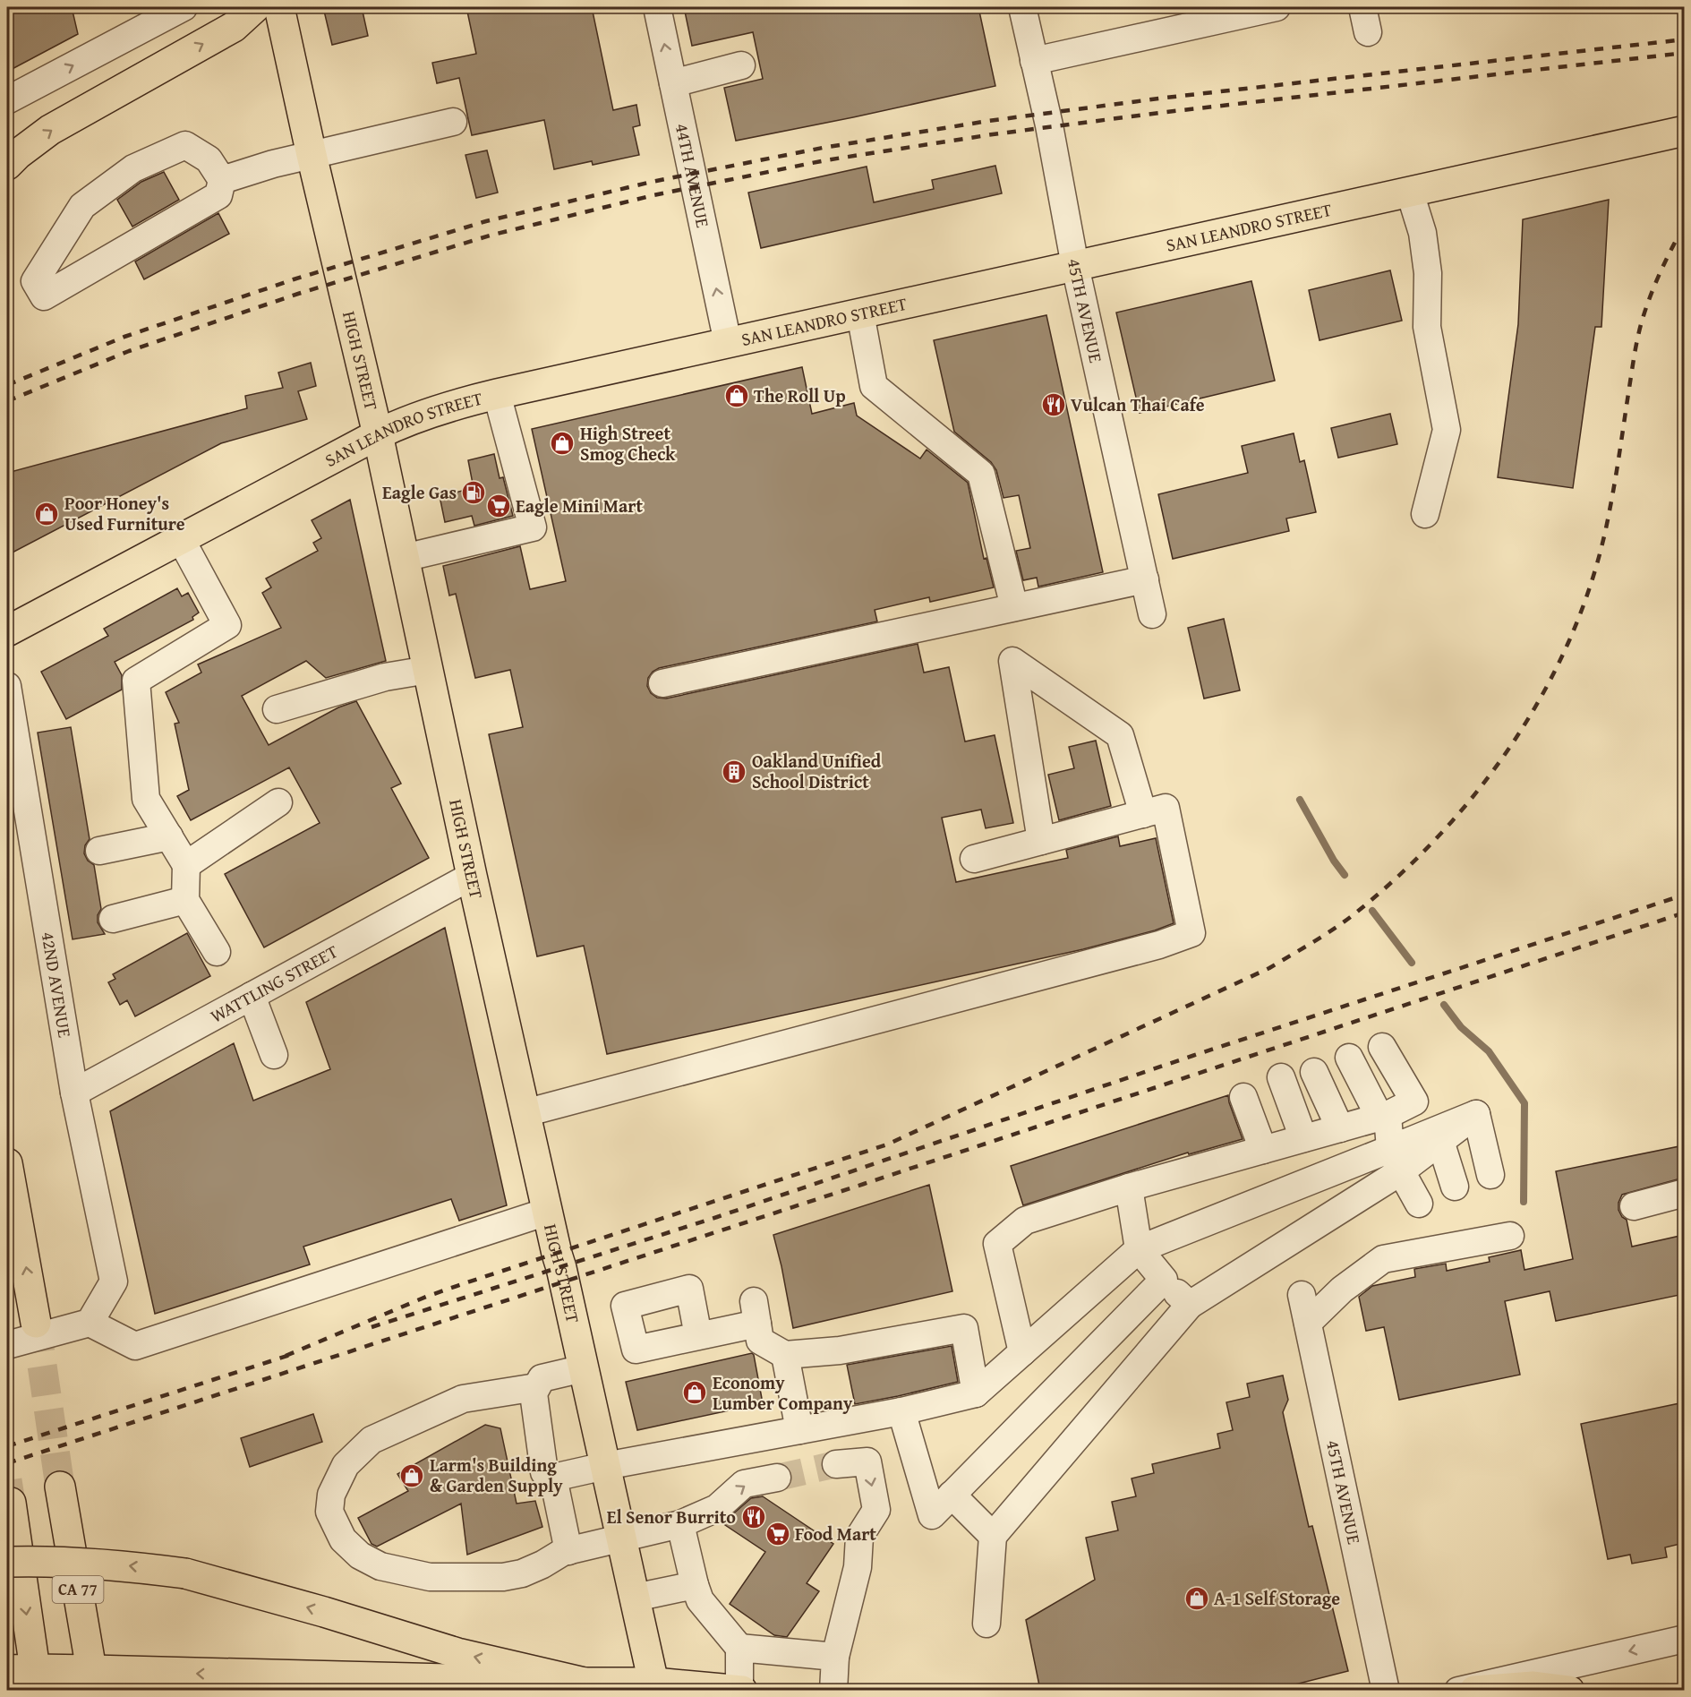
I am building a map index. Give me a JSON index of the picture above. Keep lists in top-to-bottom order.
{
  "streets": {
    "main road": ["SAN LEANDRO STREET", "HIGH STREET", "CA 77"],
    "street": [
      "44TH AVENUE",
      "45TH AVENUE",
      "WATTLING STREET",
      "42ND AVENUE"
    ]
  },
  "crossings": [
    ["44TH AVENUE", "SAN LEANDRO STREET"],
    ["SAN LEANDRO STREET", "45TH AVENUE"],
    ["SAN LEANDRO STREET", "HIGH STREET"],
    ["HIGH STREET", "WATTLING STREET"],
    ["WATTLING STREET", "42ND AVENUE"]
  ],
  "one_way": ["44TH AVENUE"],
  "places": {
    "shop": [
      "The Roll Up",
      "High Street Smog Check",
      "Poor Honey's Used Furniture",
      "Economy Lumber Company",
      "Larm's Building & Garden Supply",
      "A-1 Self Storage"
    ],
    "restaurant": ["Vulcan Thai Cafe", "El Senor Burrito"],
    "fuel station": ["Eagle Gas"],
    "supermarket": ["Eagle Mini Mart", "Food Mart"],
    "building": ["Oakland Unified School District"]
  }
}
